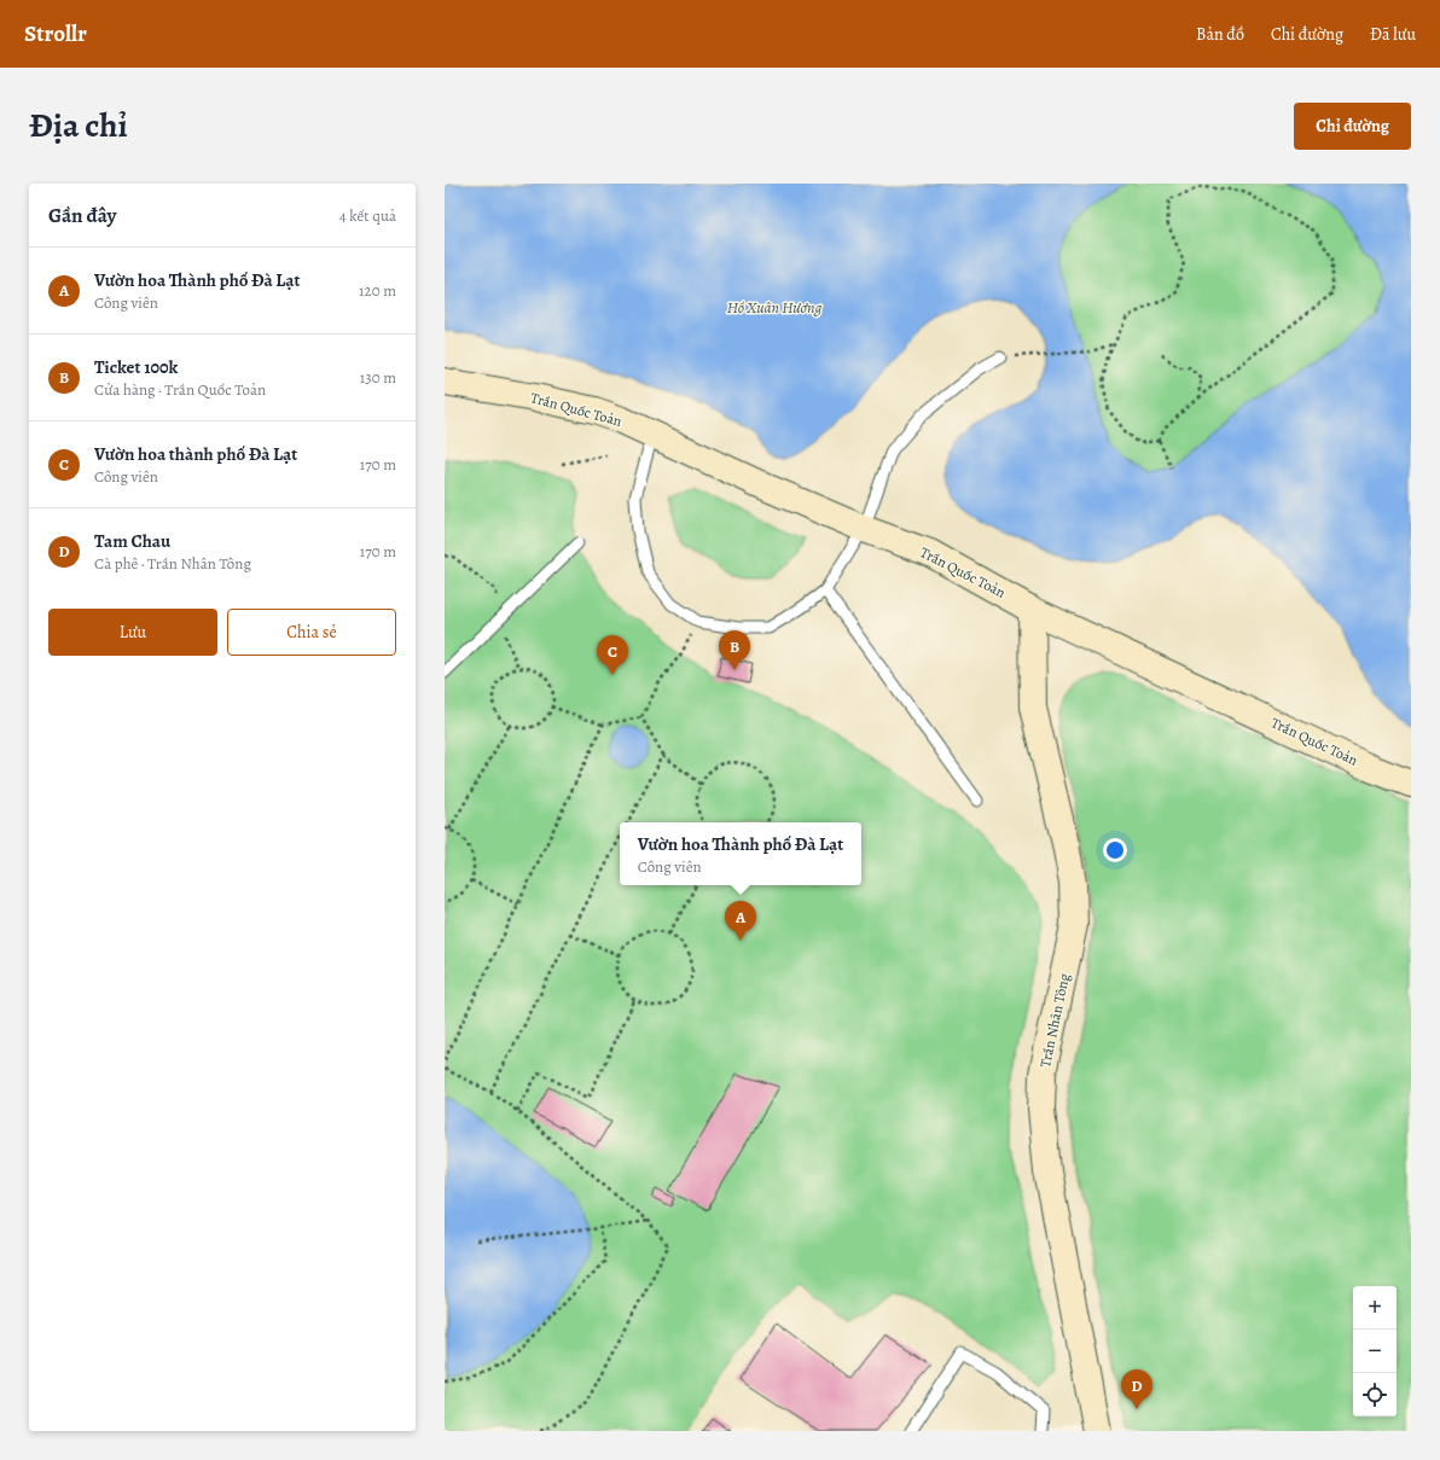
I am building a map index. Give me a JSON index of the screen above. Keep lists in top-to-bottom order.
{
  "streets": {
    "main road": ["Trần Quốc Toản", "Trần Nhân Tông"]
  },
  "crossings": [
    ["Trần Quốc Toản", "Trần Nhân Tông"]
  ],
  "water": ["Hồ Xuân Hương"],
  "page": {
    "header": "Strollr",
    "nav": ["Bản đồ", "Chỉ đường", "Đã lưu"],
    "title": "Địa chỉ",
    "buttons": [
      "Chỉ đường",
      ["Lưu", "Chia sẻ"]
    ],
    "heading": ["Gần đây", "4 kết quả"],
    "list": [
      {
        "mark": "A",
        "name": "Vườn hoa Thành phố Đà Lạt",
        "note": "Công viên",
        "value": "120 m"
      },
      {
        "mark": "B",
        "name": "Ticket 100k",
        "note": "Cửa hàng · Trần Quốc Toản",
        "value": "130 m"
      },
      {
        "mark": "C",
        "name": "Vườn hoa thành phố Đà Lạt",
        "note": "Công viên",
        "value": "170 m"
      },
      {
        "mark": "D",
        "name": "Tam Chau",
        "note": "Cà phê · Trần Nhân Tông",
        "value": "170 m"
      }
    ],
    "pins": [
      "B",
      "C",
      "A",
      "D"
    ],
    "popup": ["Vườn hoa Thành phố Đà Lạt", "Công viên"],
    "map_buttons": ["+", "−"]
  }
}
